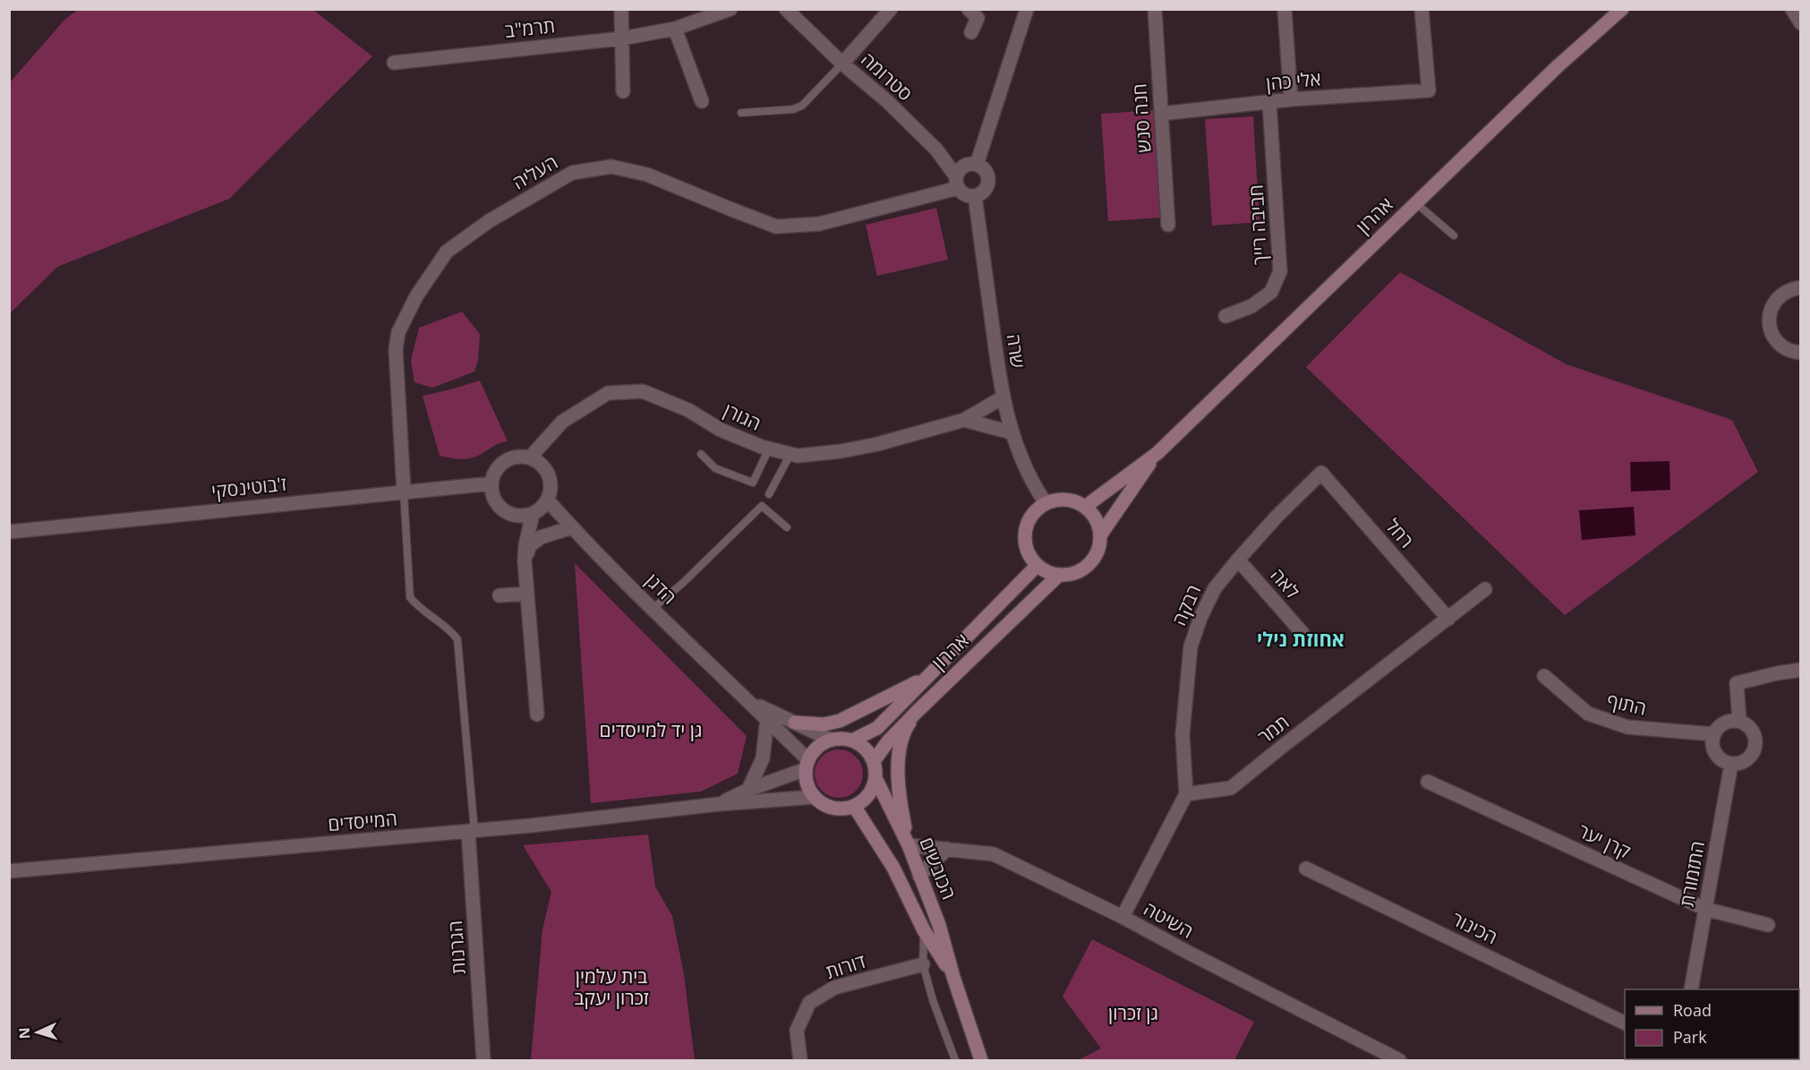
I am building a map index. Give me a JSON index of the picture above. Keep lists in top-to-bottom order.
{
  "streets": {
    "street": [
      "תרמ\"ב",
      "סטרומה",
      "אלי כהן",
      "חנה סנש",
      "העליה",
      "אהרון",
      "חביבה רייך",
      "שרה",
      "הגורן",
      "ז'בוטינסקי",
      "רחל",
      "לאה",
      "הדגן",
      "רבקה",
      "התוף",
      "תמר",
      "המייסדים",
      "קרן יער",
      "הכובשים",
      "התזמורת",
      "השיטה",
      "הכינור",
      "הגרנות",
      "דורות"
    ]
  },
  "crossings": [
    ["סטרומה", "העליה"],
    ["סטרומה", "שרה"],
    ["אלי כהן", "חנה סנש"],
    ["אלי כהן", "חביבה רייך"],
    ["העליה", "שרה"],
    ["העליה", "ז'בוטינסקי"],
    ["אהרון", "שרה"],
    ["אהרון", "הדגן"],
    ["אהרון", "המייסדים"],
    ["אהרון", "הכובשים"],
    ["שרה", "הגורן"],
    ["הגורן", "ז'בוטינסקי"],
    ["הגורן", "הדגן"],
    ["ז'בוטינסקי", "הדגן"],
    ["רחל", "רבקה"],
    ["רחל", "תמר"],
    ["לאה", "רבקה"],
    ["הדגן", "המייסדים"],
    ["הדגן", "הכובשים"],
    ["רבקה", "תמר"],
    ["התוף", "התזמורת"],
    ["המייסדים", "הכובשים"],
    ["המייסדים", "הגרנות"],
    ["קרן יער", "התזמורת"],
    ["הכובשים", "השיטה"]
  ],
  "districts": ["אחוזת נילי"],
  "parks": ["גן יד למייסדים", "בית עלמין זכרון יעקב", "גן זכרון"],
  "legend": ["Road", "Park"],
  "north": "left"
}
